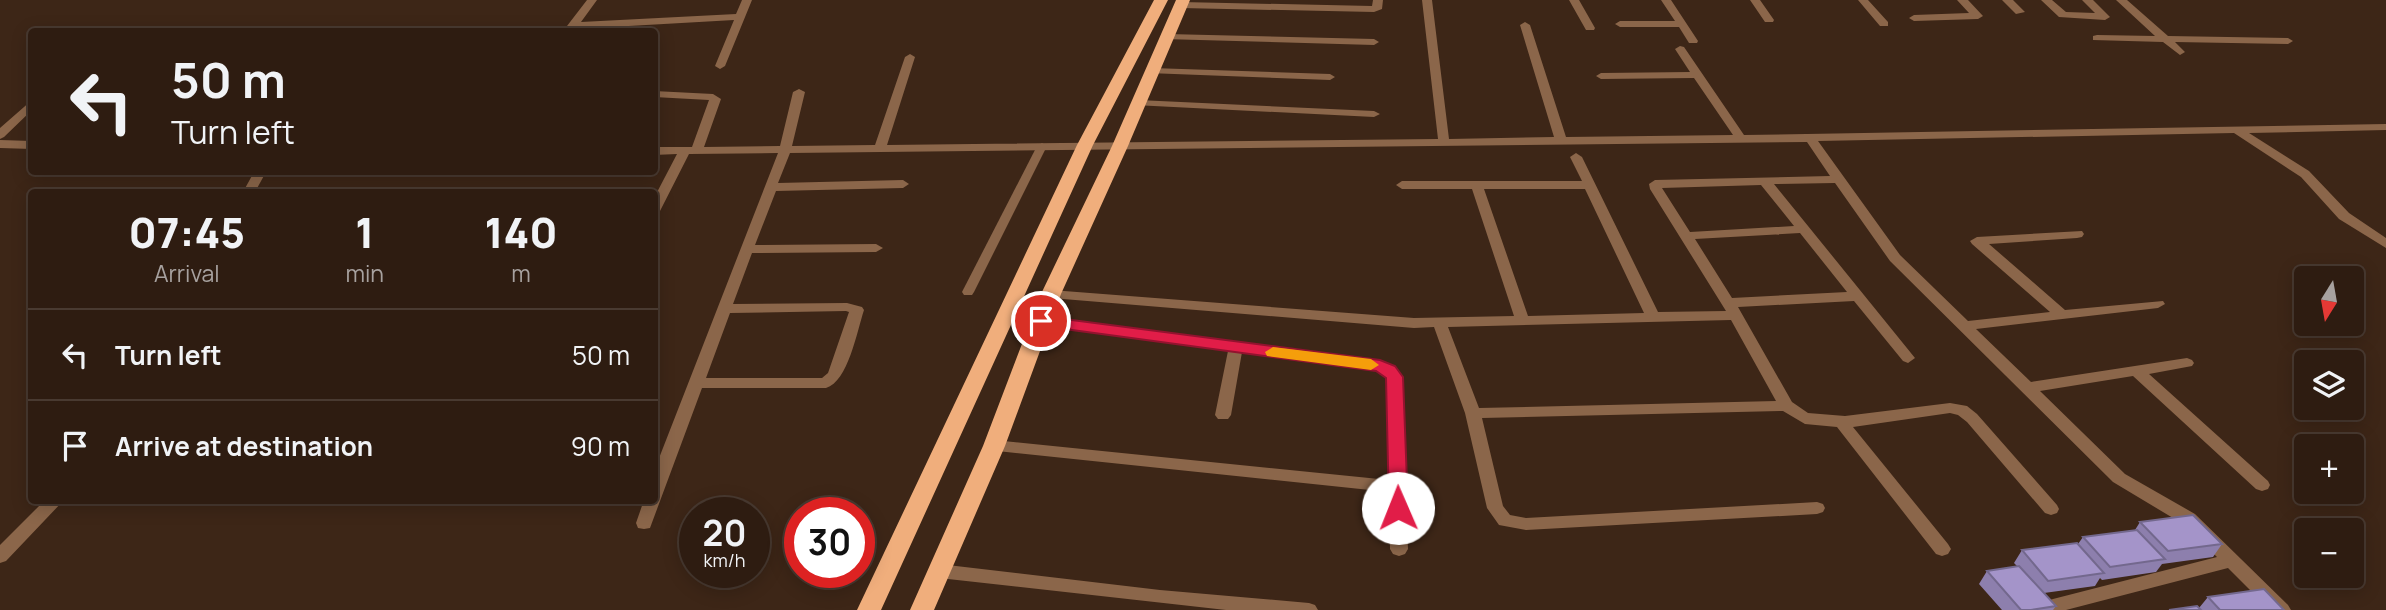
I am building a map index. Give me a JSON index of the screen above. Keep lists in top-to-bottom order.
{
  "north": "bottom",
  "page": {
    "turn": ["50 m", "Turn left"],
    "eta": [
      "07:45",
      "Arrival",
      "1",
      "min",
      "140",
      "m"
    ],
    "map_buttons": ["+", "−"],
    "list": [
      {
        "name": "Turn left",
        "value": "50 m"
      },
      {
        "name": "Arrive at destination",
        "value": "90 m"
      }
    ],
    "speed": "20 km/h",
    "limit": "30"
  }
}
